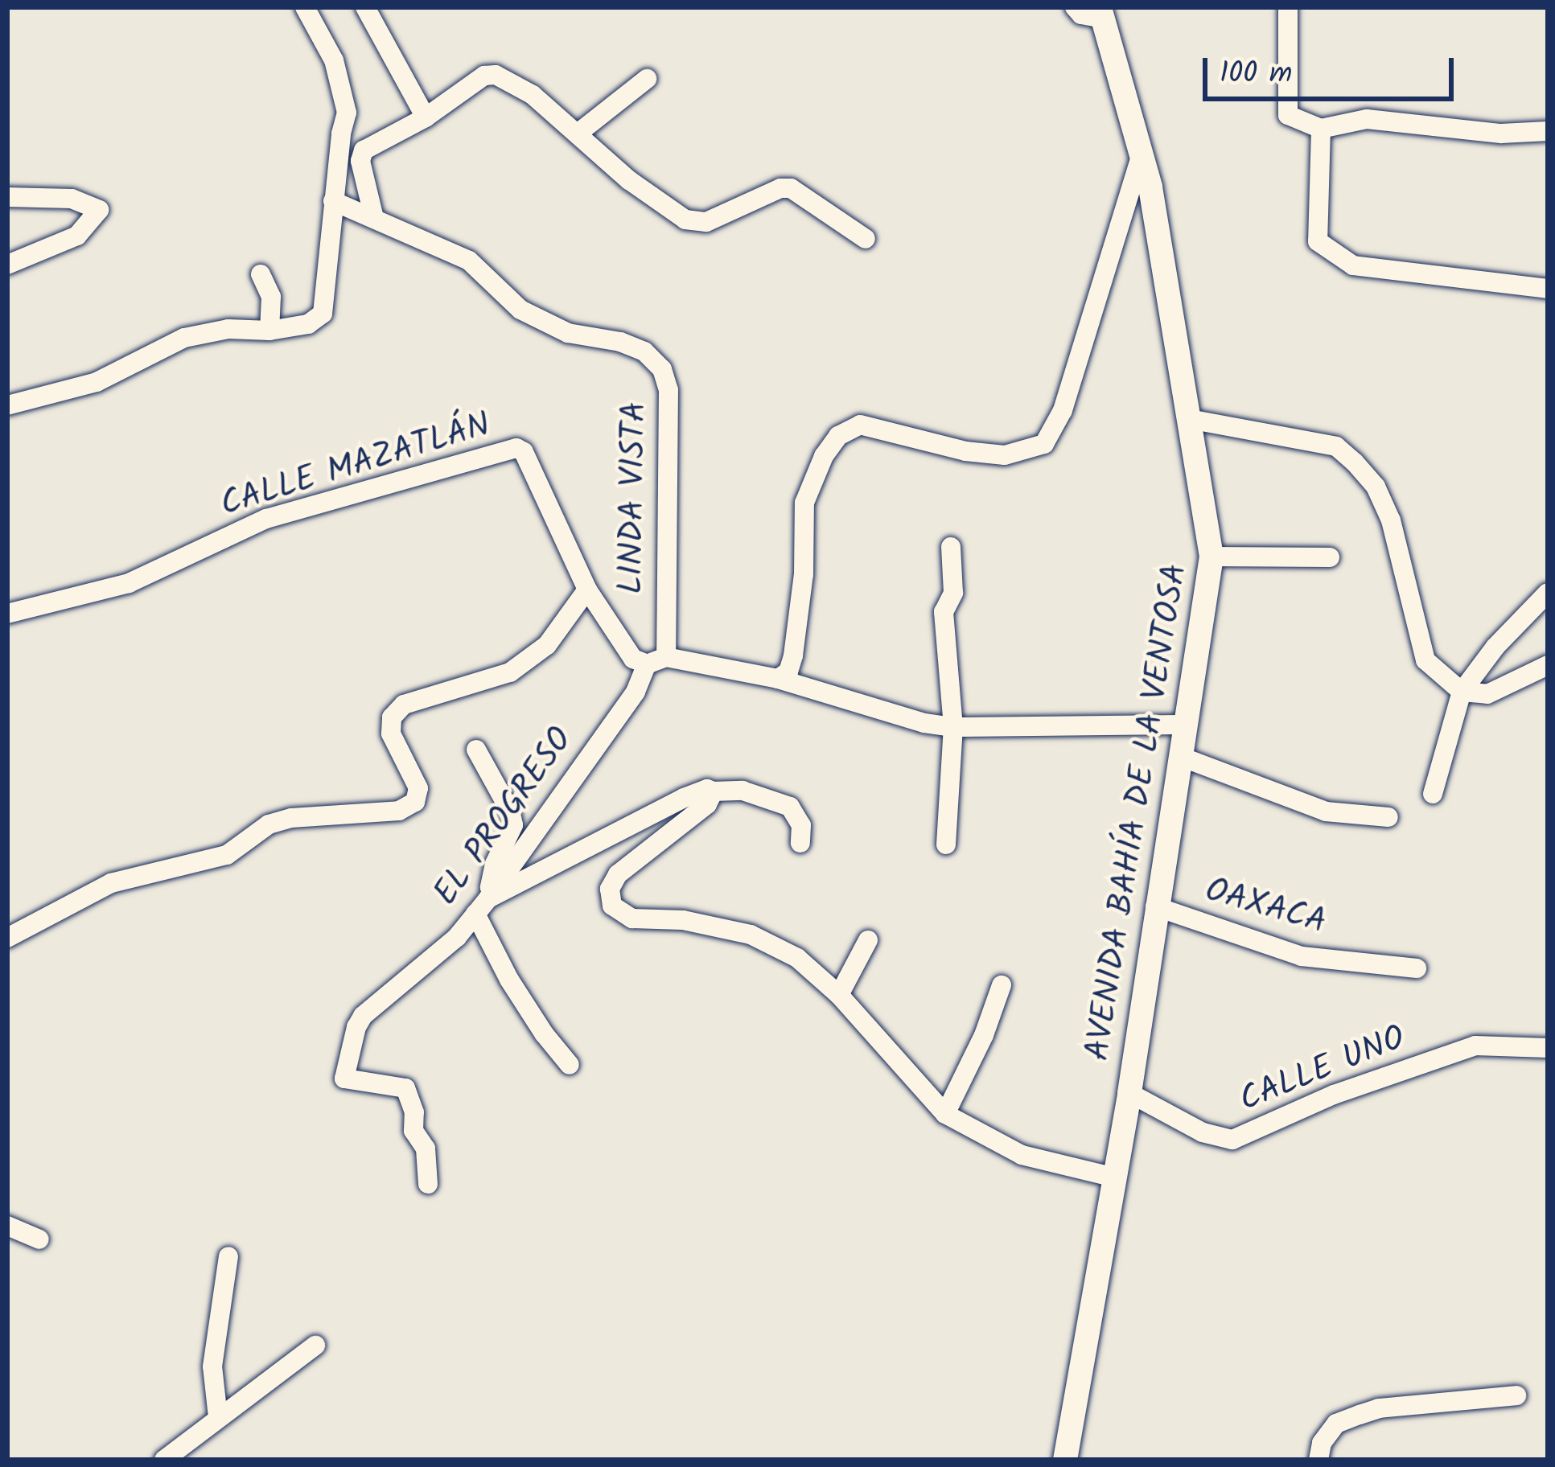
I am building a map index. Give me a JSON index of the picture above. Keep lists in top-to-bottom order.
{
  "streets": {
    "main road": ["AVENIDA BAHÍA DE LA VENTOSA"],
    "street": [
      "CALLE MAZATLÁN",
      "LINDA VISTA",
      "EL PROGRESO",
      "OAXACA",
      "CALLE UNO"
    ]
  },
  "crossings": [
    ["CALLE MAZATLÁN", "LINDA VISTA"],
    ["CALLE MAZATLÁN", "EL PROGRESO"],
    ["LINDA VISTA", "EL PROGRESO"],
    ["AVENIDA BAHÍA DE LA VENTOSA", "OAXACA"],
    ["AVENIDA BAHÍA DE LA VENTOSA", "CALLE UNO"]
  ],
  "scale_bar": "100 m"
}
